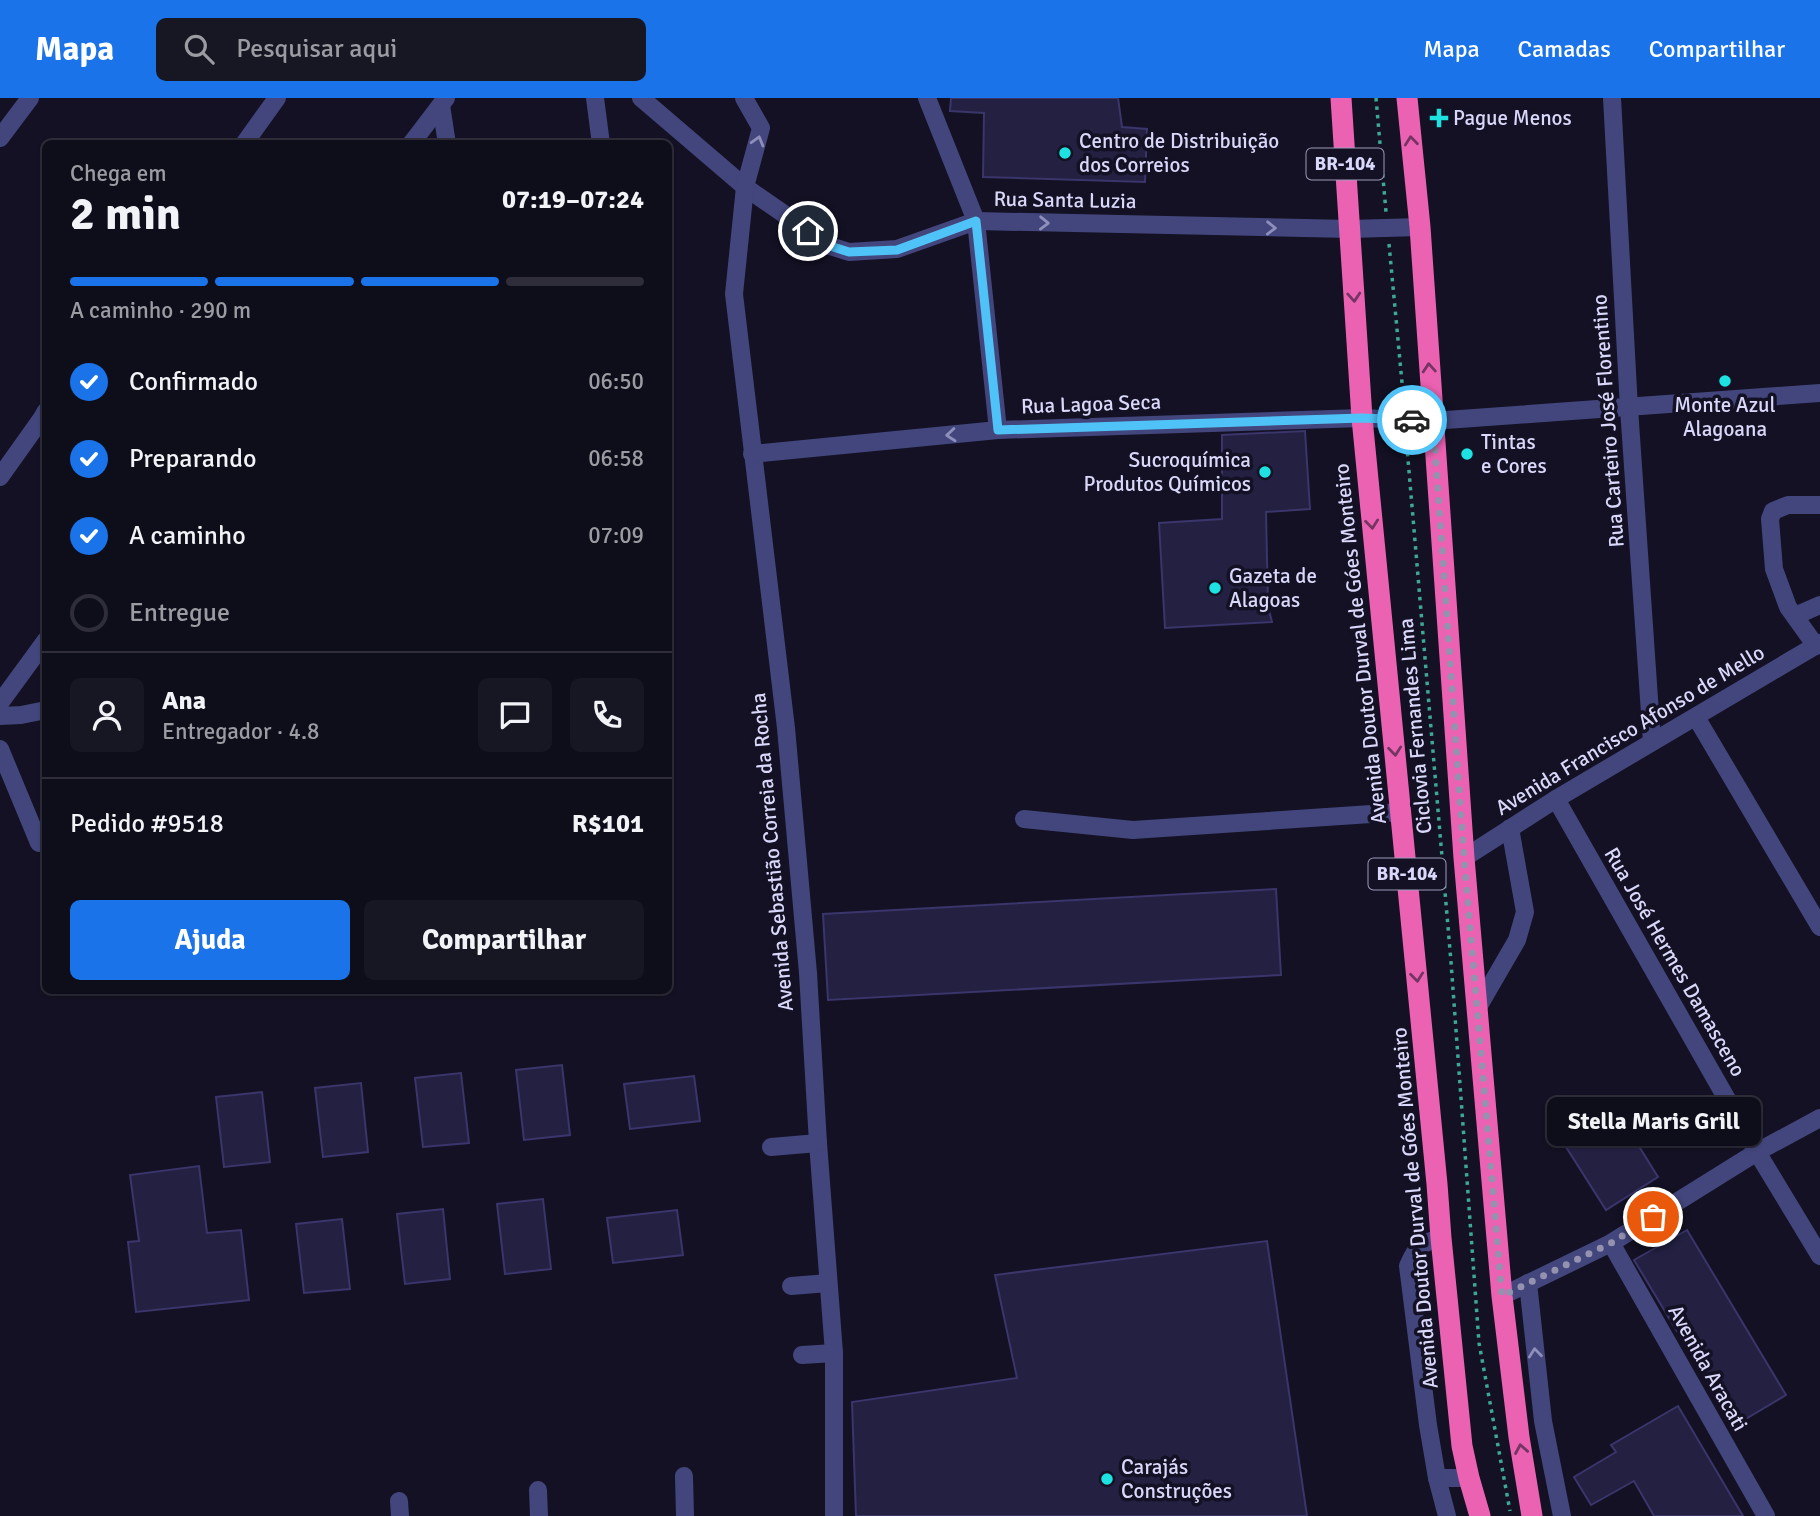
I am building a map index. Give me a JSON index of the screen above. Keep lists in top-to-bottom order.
{
  "streets": {
    "highway": ["BR-104", "Avenida Doutor Durval de Góes Monteiro"],
    "street": [
      "Rua Santa Luzia",
      "Rua Lagoa Seca",
      "Rua Carteiro José Florentino",
      "Avenida Francisco Afonso de Mello",
      "Avenida Sebastião Correia da Rocha",
      "Rua José Hermes Damasceno",
      "Avenida Aracati"
    ],
    "path": ["Ciclovia Fernandes Lima"]
  },
  "crossings": [
    ["BR-104", "Rua Santa Luzia"],
    ["BR-104", "Rua Lagoa Seca"],
    ["BR-104", "Avenida Francisco Afonso de Mello"],
    ["Rua Santa Luzia", "Avenida Doutor Durval de Góes Monteiro"],
    ["Rua Santa Luzia", "Avenida Sebastião Correia da Rocha"],
    ["Rua Lagoa Seca", "Rua Carteiro José Florentino"],
    ["Rua Lagoa Seca", "Avenida Doutor Durval de Góes Monteiro"],
    ["Rua Lagoa Seca", "Avenida Sebastião Correia da Rocha"],
    ["Rua Carteiro José Florentino", "Avenida Francisco Afonso de Mello"],
    ["Avenida Francisco Afonso de Mello", "Rua José Hermes Damasceno"]
  ],
  "one_way": ["Rua Santa Luzia"],
  "places": {
    "health": ["Pague Menos"],
    "other": [
      "Centro de Distribuição dos Correios",
      "Monte Azul Alagoana",
      "Tintas e Cores",
      "Sucroquímica Produtos Químicos",
      "Gazeta de Alagoas",
      "Stella Maris Grill",
      "Carajás Construções"
    ]
  },
  "page": {
    "header": "Mapa",
    "search": "Pesquisar aqui",
    "nav": ["Mapa", "Camadas", "Compartilhar"],
    "heading": ["2 min", "Chega em", "07:19–07:24"],
    "panel": [
      "Ana",
      "Entregador · 4.8",
      "Pedido #9518",
      "R$101"
    ],
    "bar": "A caminho · 290 m",
    "list": [
      ["Confirmado", "06:50"],
      ["Preparando", "06:58"],
      ["A caminho", "07:09"],
      "Entregue"
    ],
    "buttons": ["Ajuda", "Compartilhar"],
    "bubble": "Stella Maris Grill"
  }
}
